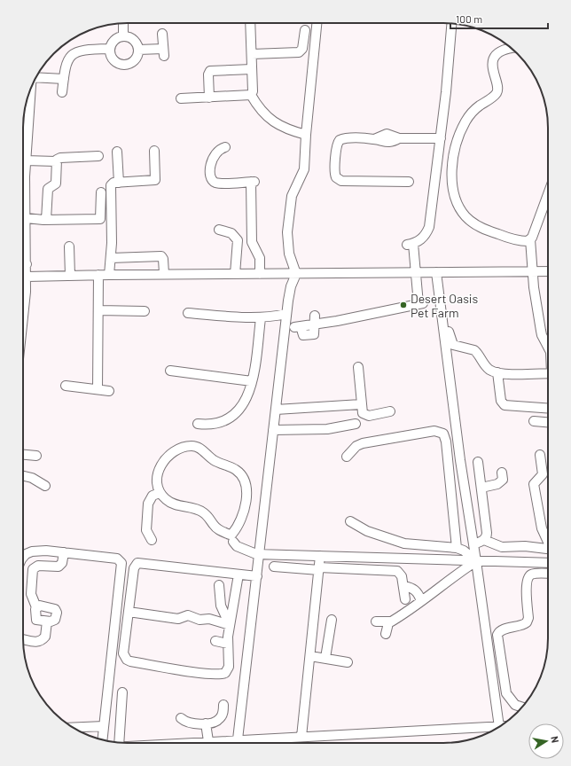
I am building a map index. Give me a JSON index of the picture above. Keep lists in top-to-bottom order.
{
  "places": ["Desert Oasis Pet Farm"],
  "scale_bar": "100 m",
  "north": "right"
}
